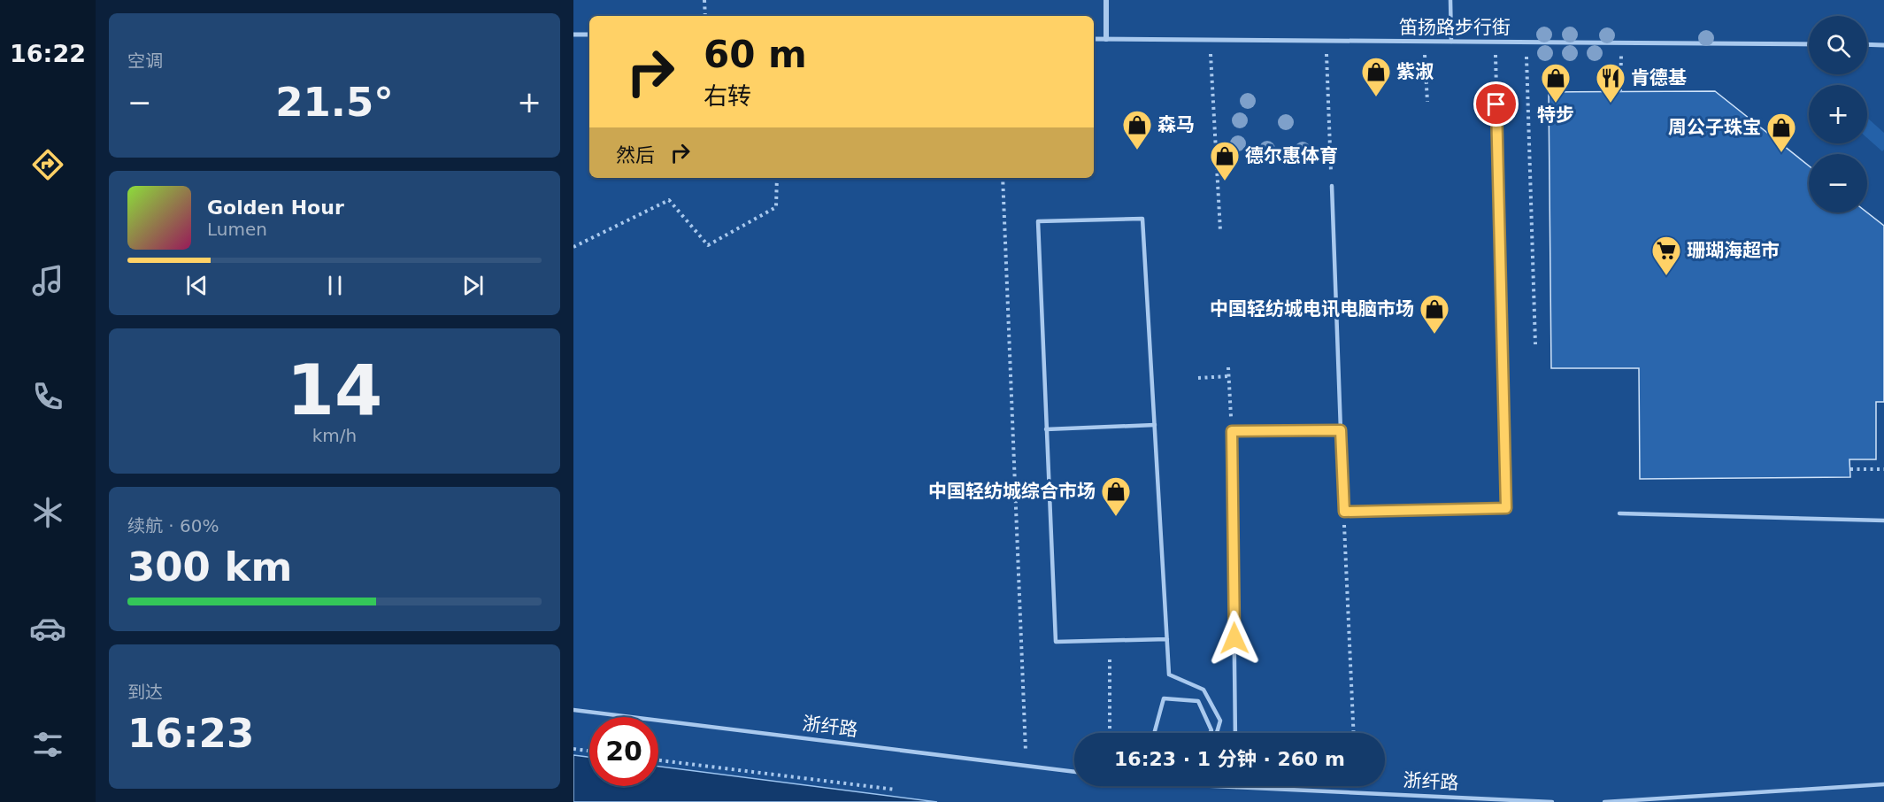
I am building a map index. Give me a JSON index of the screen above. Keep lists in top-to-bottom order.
{
  "streets": {
    "street": ["笛扬路步行街"],
    "lane": ["浙纤路"]
  },
  "places": {
    "shop": [
      "紫淑",
      "特步",
      "森马",
      "周公子珠宝",
      "德尔惠体育",
      "中国轻纺城电讯电脑市场",
      "中国轻纺城综合市场"
    ],
    "restaurant": ["肯德基"],
    "supermarket": ["珊瑚海超市"]
  },
  "page": {
    "tabs": "16:22",
    "tile": [
      "空调",
      ["14", "km/h"],
      ["续航 · 60%", "300 km"],
      ["到达", "16:23"]
    ],
    "map_buttons": ["+", "−"],
    "turn": ["60 m", "右转"],
    "heat": ["−", "21.5°", "+"],
    "then": "然后",
    "song": ["Golden Hour", "Lumen"],
    "limit": "20",
    "trip": "16:23 · 1 分钟 · 260 m"
  }
}
